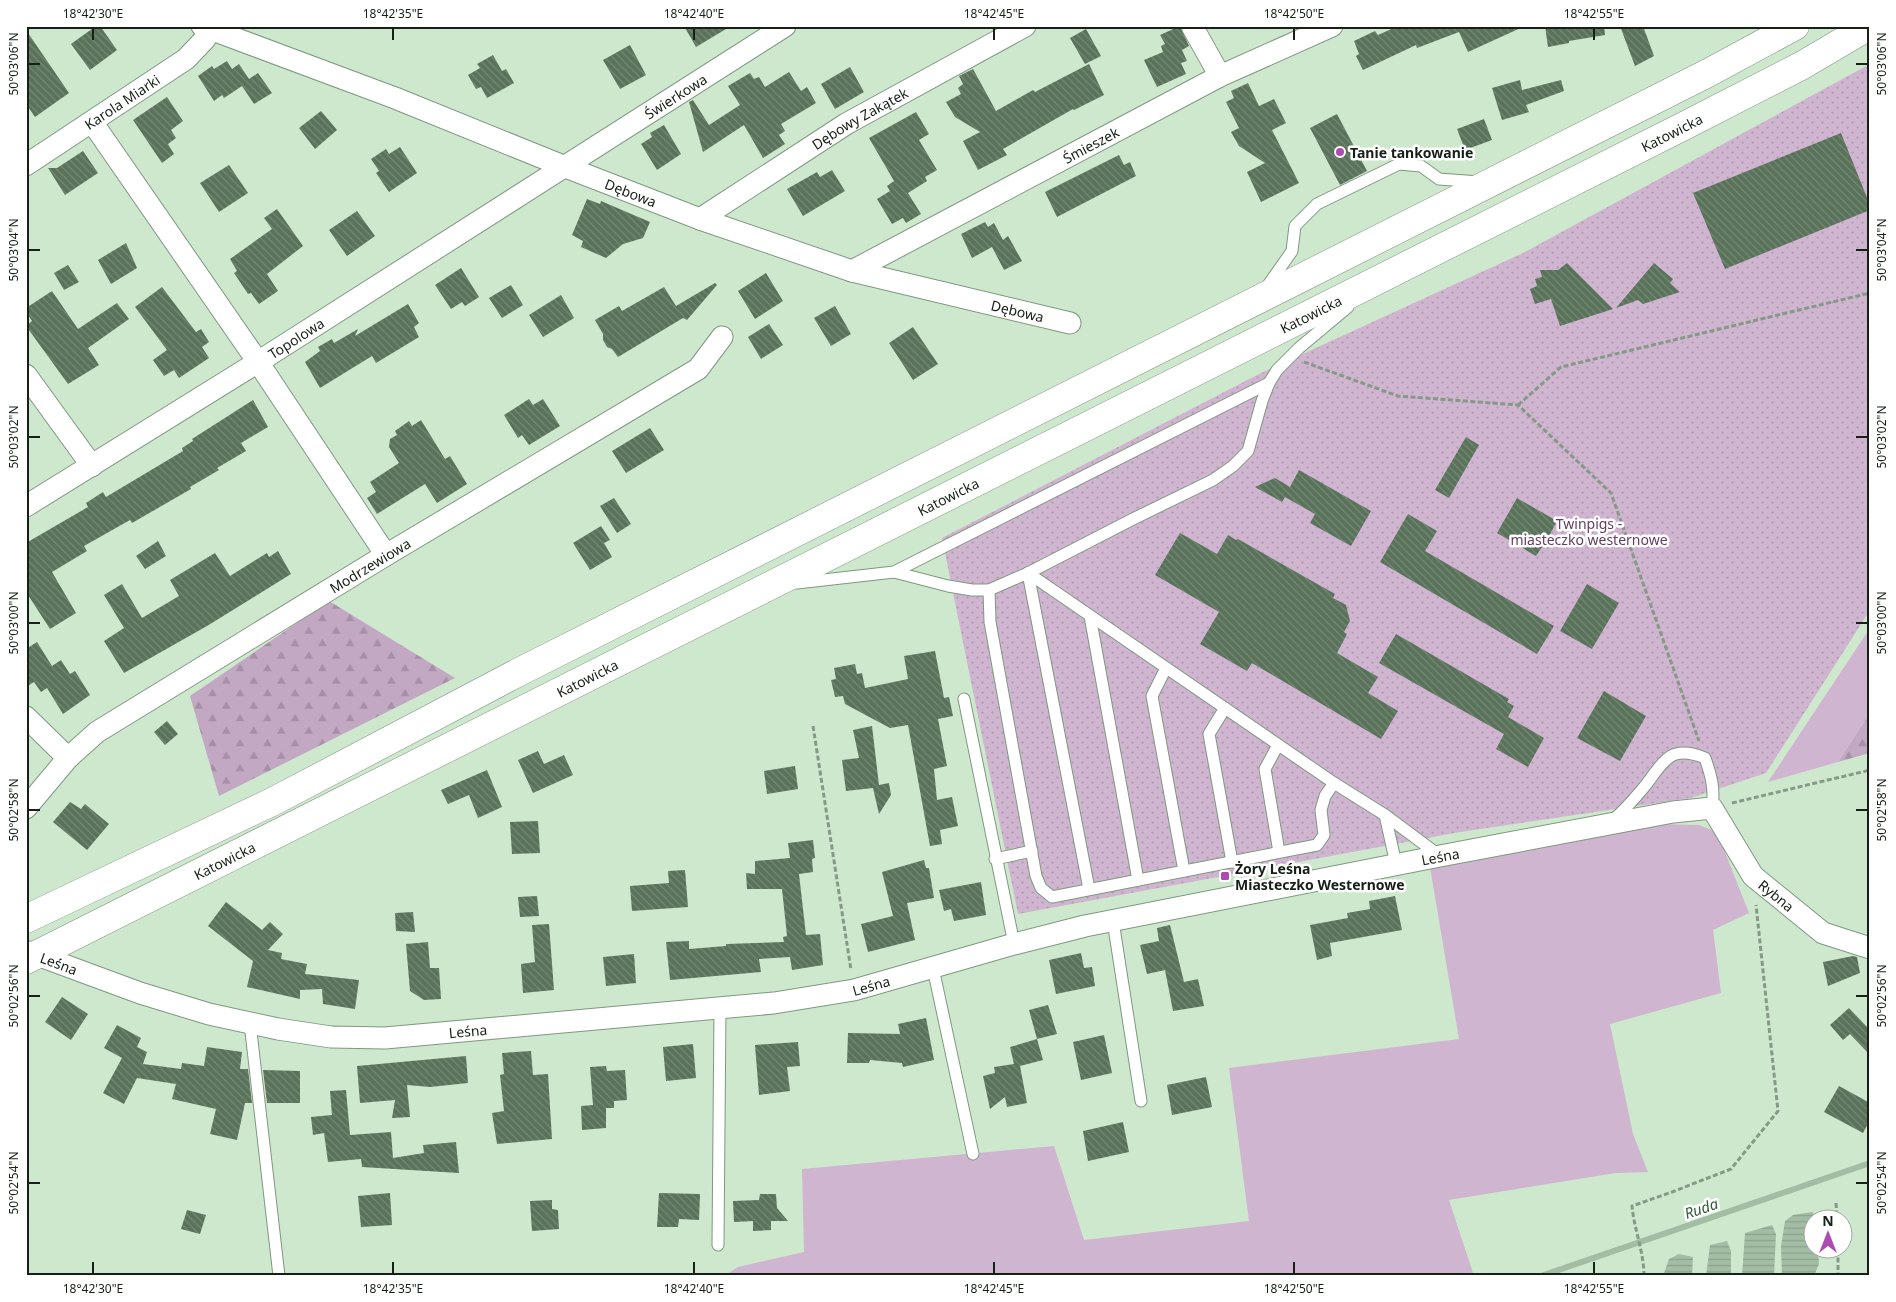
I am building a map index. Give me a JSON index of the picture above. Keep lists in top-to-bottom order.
{
  "streets": {
    "main road": ["Katowicka"],
    "street": [
      "Świerkowa",
      "Karola Miarki",
      "Dębowy Zakątek",
      "Śmieszek",
      "Dębowa",
      "Topolowa",
      "Modrzewiowa",
      "Leśna",
      "Rybna"
    ]
  },
  "crossings": [
    ["Świerkowa", "Dębowa"],
    ["Świerkowa", "Topolowa"],
    ["Karola Miarki", "Dębowa"],
    ["Dębowy Zakątek", "Dębowa"],
    ["Katowicka", "Leśna"],
    ["Śmieszek", "Dębowa"],
    ["Dębowa", "Topolowa"],
    ["Leśna", "Rybna"]
  ],
  "water": ["Ruda"],
  "parks": ["Twinpigs - miasteczko westernowe"],
  "places": {
    "other": ["Tanie tankowanie"],
    "transit": ["Żory Leśna Miasteczko Westernowe"]
  },
  "north": "top",
  "coordinates": [
    "18°42'30\"E",
    "18°42'35\"E",
    "18°42'40\"E",
    "18°42'45\"E",
    "18°42'50\"E",
    "18°42'55\"E",
    "50°03'06\"N",
    "50°03'04\"N",
    "50°03'02\"N",
    "50°03'00\"N",
    "50°02'58\"N",
    "50°02'56\"N",
    "50°02'54\"N"
  ]
}
